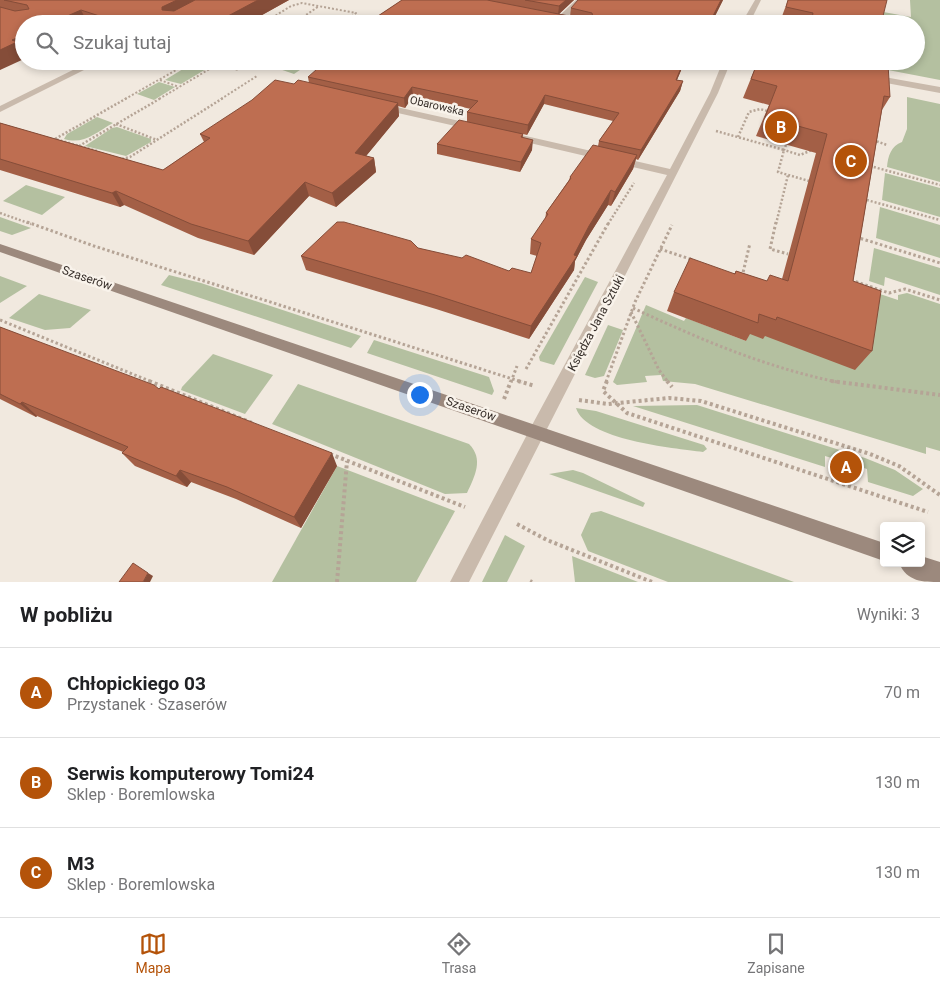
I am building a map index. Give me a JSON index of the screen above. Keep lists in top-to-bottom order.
{
  "streets": {
    "street": ["Obarowska", "Szaserów", "Księdza Jana Sztuki"]
  },
  "crossings": [
    ["Szaserów", "Księdza Jana Sztuki"]
  ],
  "page": {
    "search": "Szukaj tutaj",
    "pins": ["B", "C", "A"],
    "heading": ["W pobliżu", "Wyniki: 3"],
    "list": [
      {
        "mark": "A",
        "name": "Chłopickiego 03",
        "note": "Przystanek · Szaserów",
        "value": "70 m"
      },
      {
        "mark": "B",
        "name": "Serwis komputerowy Tomi24",
        "note": "Sklep · Boremlowska",
        "value": "130 m"
      },
      {
        "mark": "C",
        "name": "M3",
        "note": "Sklep · Boremlowska",
        "value": "130 m"
      }
    ],
    "nav": ["Mapa", "Trasa", "Zapisane"]
  }
}
